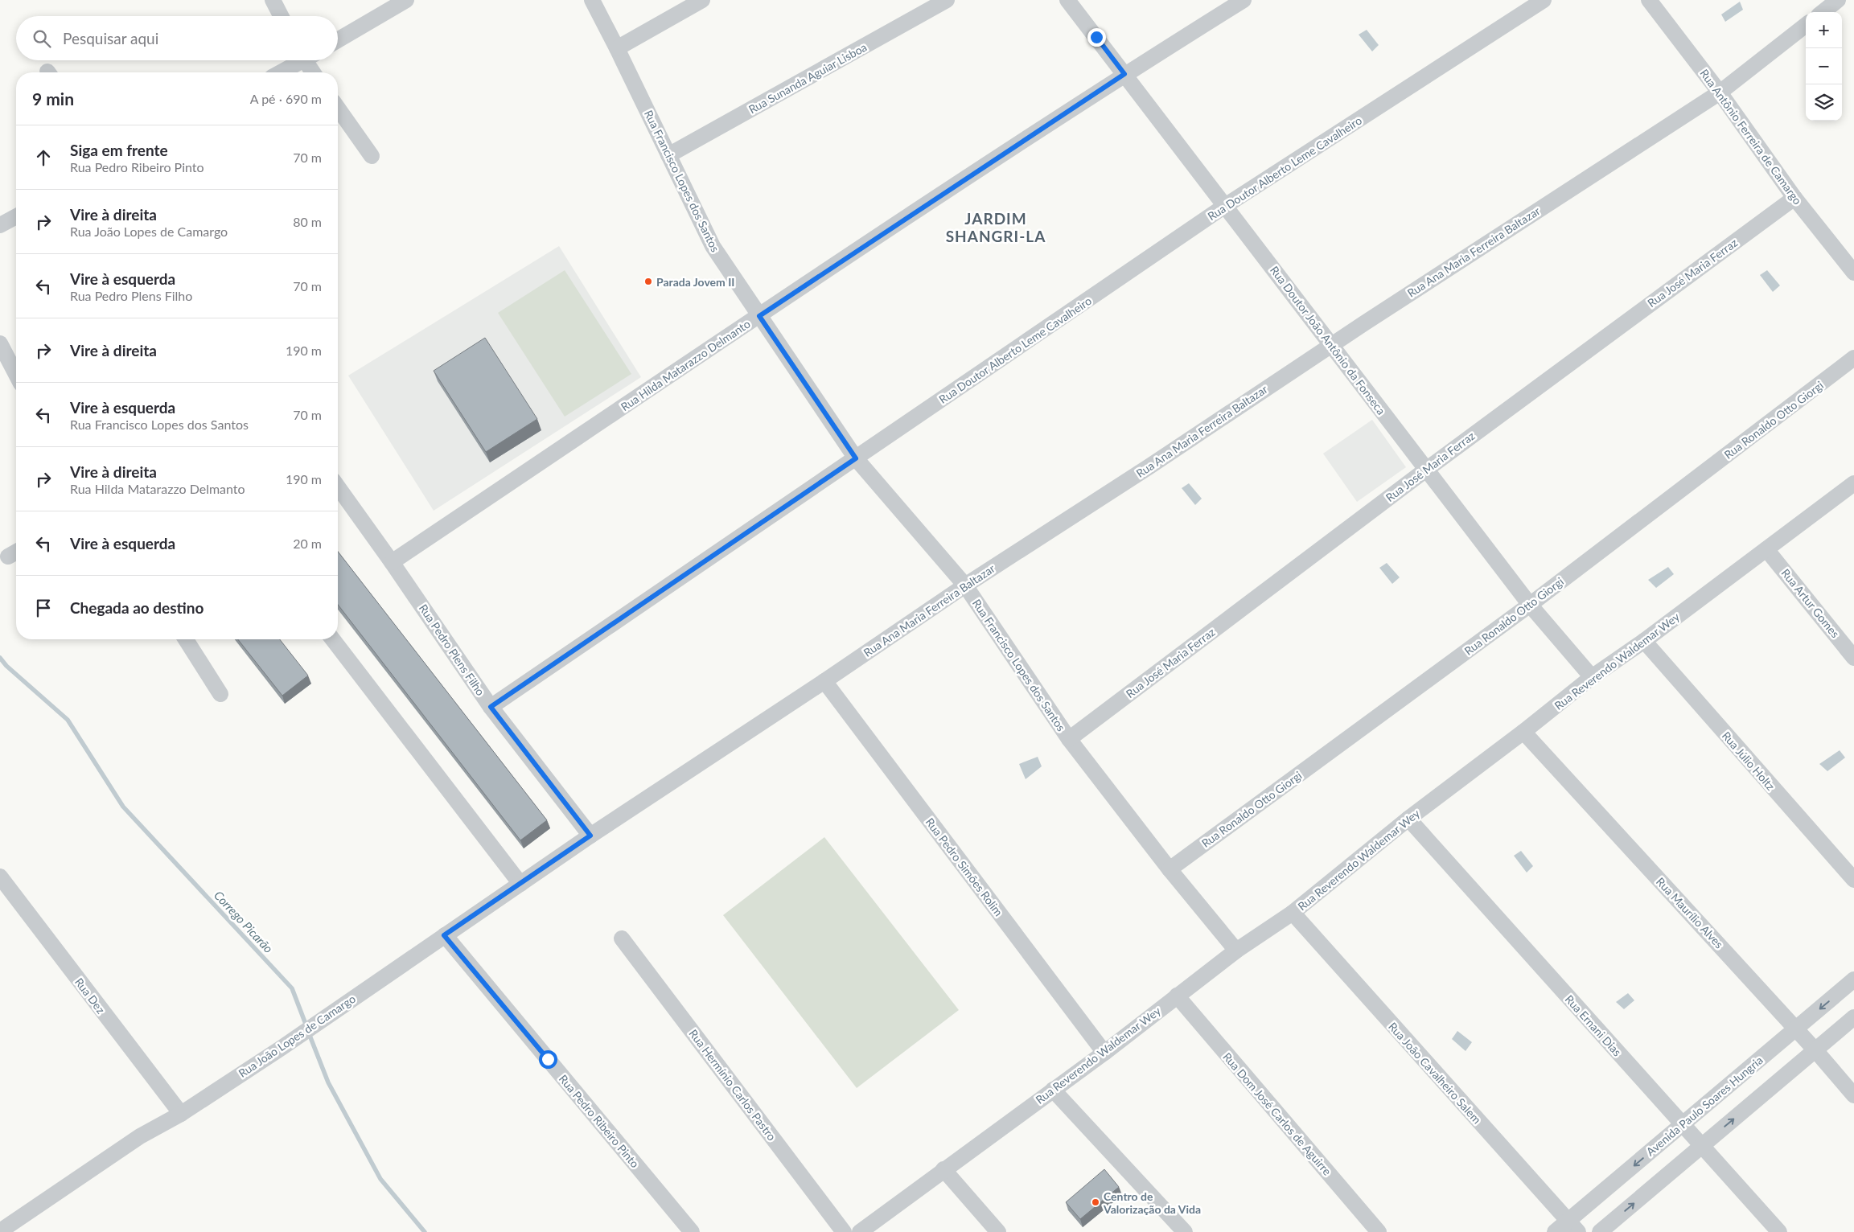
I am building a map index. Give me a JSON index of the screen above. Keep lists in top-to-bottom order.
{
  "streets": {
    "street": [
      "Rua Sunanda Aguiar Lisboa",
      "Rua Antônio Ferreira de Camargo",
      "Rua Doutor Alberto Leme Cavalheiro",
      "Rua Francisco Lopes dos Santos",
      "Rua Ana Maria Ferreira Baltazar",
      "Rua José Maria Ferraz",
      "Rua Doutor João Antônio da Fonseca",
      "Rua Hilda Matarazzo Delmanto",
      "Rua Ronaldo Otto Giorgi",
      "Rua Artur Gomes",
      "Rua Pedro Plens Filho",
      "Rua Reverendo Waldemar Wey",
      "Rua Júlio Holtz",
      "Rua Pedro Simões Rolim",
      "Rua Maurílio Alves",
      "Rua Dez",
      "Rua Ernani Dias",
      "Rua João Lopes de Camargo",
      "Rua João Cavalheiro Salem",
      "Rua Hermínio Carlos Pastro",
      "Avenida Paulo Soares Hungria",
      "Rua Dom José Carlos de Aguirre",
      "Rua Pedro Ribeiro Pinto"
    ]
  },
  "crossings": [
    ["Rua Sunanda Aguiar Lisboa", "Rua Francisco Lopes dos Santos"],
    ["Rua Antônio Ferreira de Camargo", "Rua Ana Maria Ferreira Baltazar"],
    ["Rua Antônio Ferreira de Camargo", "Rua José Maria Ferraz"],
    ["Rua Doutor Alberto Leme Cavalheiro", "Rua Francisco Lopes dos Santos"],
    ["Rua Doutor Alberto Leme Cavalheiro", "Rua Doutor João Antônio da Fonseca"],
    ["Rua Doutor Alberto Leme Cavalheiro", "Rua Pedro Plens Filho"],
    ["Rua Francisco Lopes dos Santos", "Rua Ana Maria Ferreira Baltazar"],
    ["Rua Francisco Lopes dos Santos", "Rua José Maria Ferraz"],
    ["Rua Francisco Lopes dos Santos", "Rua Hilda Matarazzo Delmanto"],
    ["Rua Francisco Lopes dos Santos", "Rua Ronaldo Otto Giorgi"],
    ["Rua Francisco Lopes dos Santos", "Rua Reverendo Waldemar Wey"],
    ["Rua Ana Maria Ferreira Baltazar", "Rua Doutor João Antônio da Fonseca"],
    ["Rua Ana Maria Ferreira Baltazar", "Rua Pedro Plens Filho"],
    ["Rua Ana Maria Ferreira Baltazar", "Rua Pedro Simões Rolim"],
    ["Rua Ana Maria Ferreira Baltazar", "Rua João Lopes de Camargo"],
    ["Rua José Maria Ferraz", "Rua Doutor João Antônio da Fonseca"],
    ["Rua Doutor João Antônio da Fonseca", "Rua Hilda Matarazzo Delmanto"],
    ["Rua Doutor João Antônio da Fonseca", "Rua Ronaldo Otto Giorgi"],
    ["Rua Doutor João Antônio da Fonseca", "Rua Reverendo Waldemar Wey"],
    ["Rua Hilda Matarazzo Delmanto", "Rua Pedro Plens Filho"],
    ["Rua Artur Gomes", "Rua Reverendo Waldemar Wey"],
    ["Rua Pedro Plens Filho", "Rua João Lopes de Camargo"],
    ["Rua Reverendo Waldemar Wey", "Rua Júlio Holtz"],
    ["Rua Reverendo Waldemar Wey", "Rua Pedro Simões Rolim"],
    ["Rua Reverendo Waldemar Wey", "Rua Maurílio Alves"],
    ["Rua Reverendo Waldemar Wey", "Rua Ernani Dias"],
    ["Rua Reverendo Waldemar Wey", "Rua João Cavalheiro Salem"],
    ["Rua Reverendo Waldemar Wey", "Rua Dom José Carlos de Aguirre"],
    ["Rua Maurílio Alves", "Avenida Paulo Soares Hungria"],
    ["Rua Dez", "Rua João Lopes de Camargo"],
    ["Rua Ernani Dias", "Avenida Paulo Soares Hungria"],
    ["Rua João Lopes de Camargo", "Rua Pedro Ribeiro Pinto"],
    ["Rua João Cavalheiro Salem", "Avenida Paulo Soares Hungria"]
  ],
  "districts": ["JARDIM SHANGRI-LA"],
  "water": ["Corrego Picarão"],
  "places": ["Parada Jovem II", "Centro de Valorização da Vida"],
  "page": {
    "map_buttons": ["+", "−"],
    "search": "Pesquisar aqui",
    "heading": ["9 min", "A pé · 690 m"],
    "list": [
      ["Siga em frente", "Rua Pedro Ribeiro Pinto", "70 m"],
      ["Vire à direita", "Rua João Lopes de Camargo", "80 m"],
      ["Vire à esquerda", "Rua Pedro Plens Filho", "70 m"],
      ["Vire à direita", "190 m"],
      ["Vire à esquerda", "Rua Francisco Lopes dos Santos", "70 m"],
      ["Vire à direita", "Rua Hilda Matarazzo Delmanto", "190 m"],
      ["Vire à esquerda", "20 m"],
      "Chegada ao destino"
    ]
  }
}
